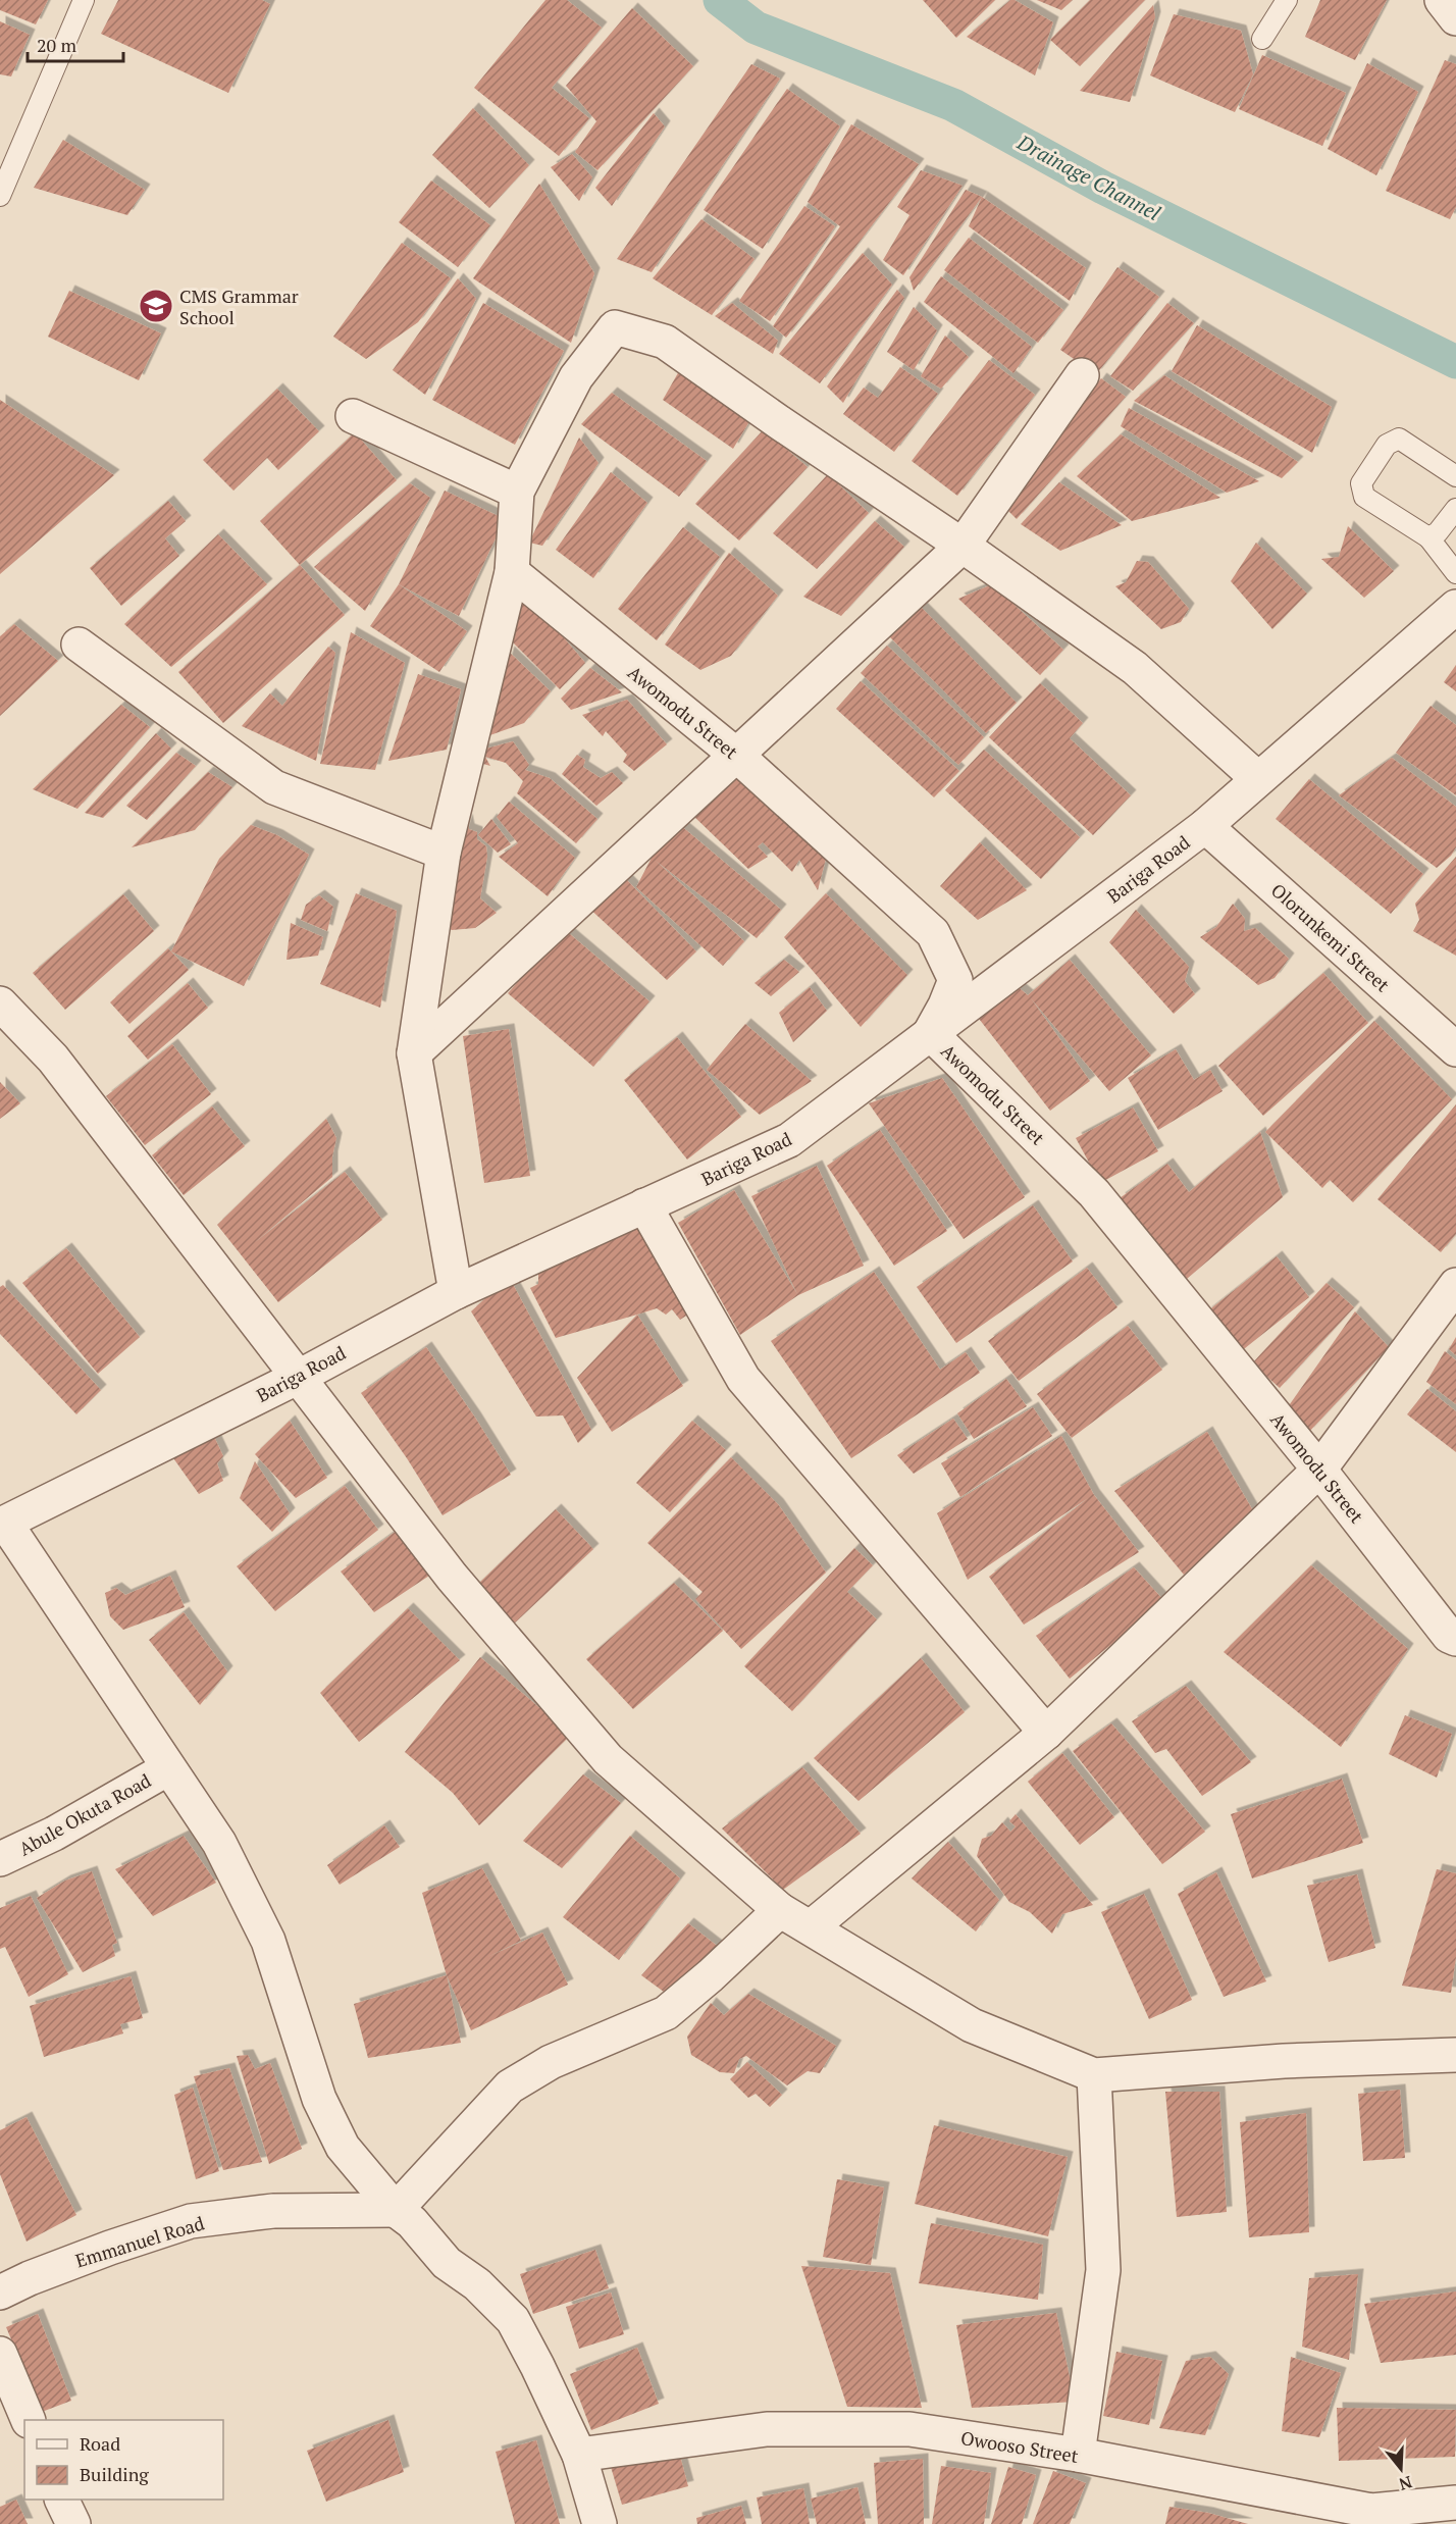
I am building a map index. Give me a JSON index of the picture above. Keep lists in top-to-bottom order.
{
  "streets": {
    "street": [
      "Awomodu Street",
      "Bariga Road",
      "Olorunkemi Street",
      "Abule Okuta Road",
      "Emmanuel Road",
      "Owooso Street"
    ]
  },
  "crossings": [
    ["Awomodu Street", "Bariga Road"],
    ["Bariga Road", "Olorunkemi Street"]
  ],
  "water": ["Drainage Channel"],
  "places": {
    "school or university": ["CMS Grammar School"]
  },
  "legend": ["Road", "Building"],
  "scale_bar": "20 m",
  "north": "bottom"
}
